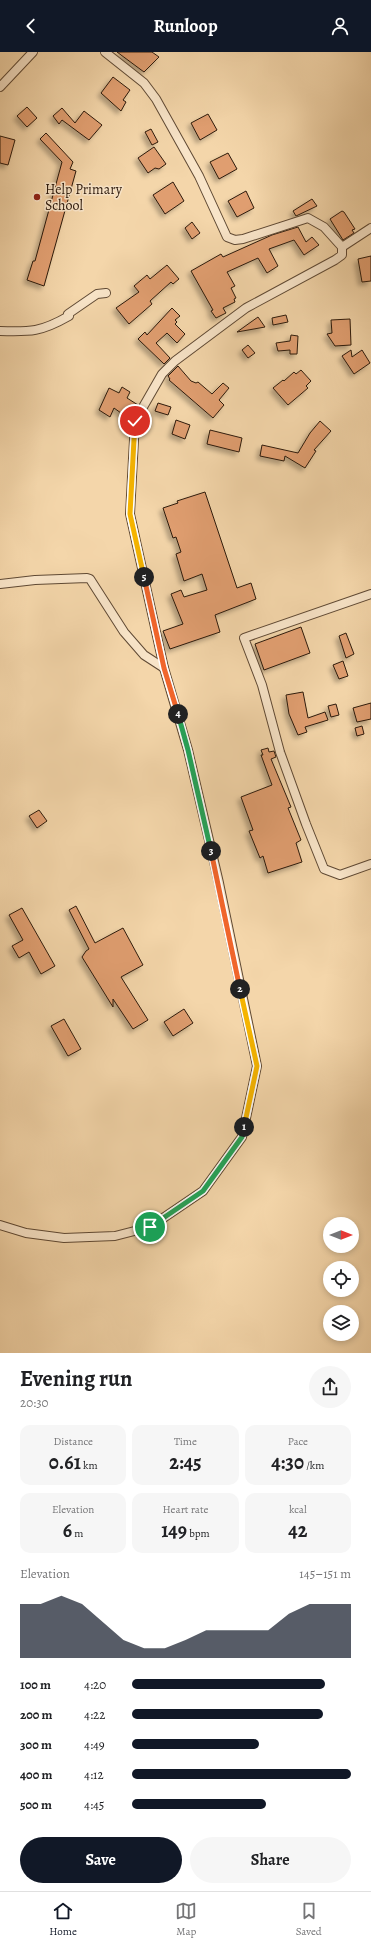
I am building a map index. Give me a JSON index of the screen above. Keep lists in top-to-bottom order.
{
  "places": ["Help Primary School"],
  "north": "right",
  "page": {
    "header": "Runloop",
    "pins": [
      "5",
      "4",
      "3",
      "2",
      "1"
    ],
    "heading": ["Evening run", "20:30"],
    "stats": [
      ["Distance", "0.61 km"],
      ["Time", "2:45"],
      ["Pace", "4:30 /km"],
      ["Elevation", "6 m"],
      ["Heart rate", "149 bpm"],
      ["kcal", "42"]
    ],
    "chart": ["Elevation", "145–151 m"],
    "list": [
      {
        "name": "100 m",
        "note": "4:20"
      },
      {
        "name": "200 m",
        "note": "4:22"
      },
      {
        "name": "300 m",
        "note": "4:49"
      },
      {
        "name": "400 m",
        "note": "4:12"
      },
      {
        "name": "500 m",
        "note": "4:45"
      }
    ],
    "buttons": ["Save", "Share"],
    "tabs": ["Home", "Map", "Saved"]
  }
}
